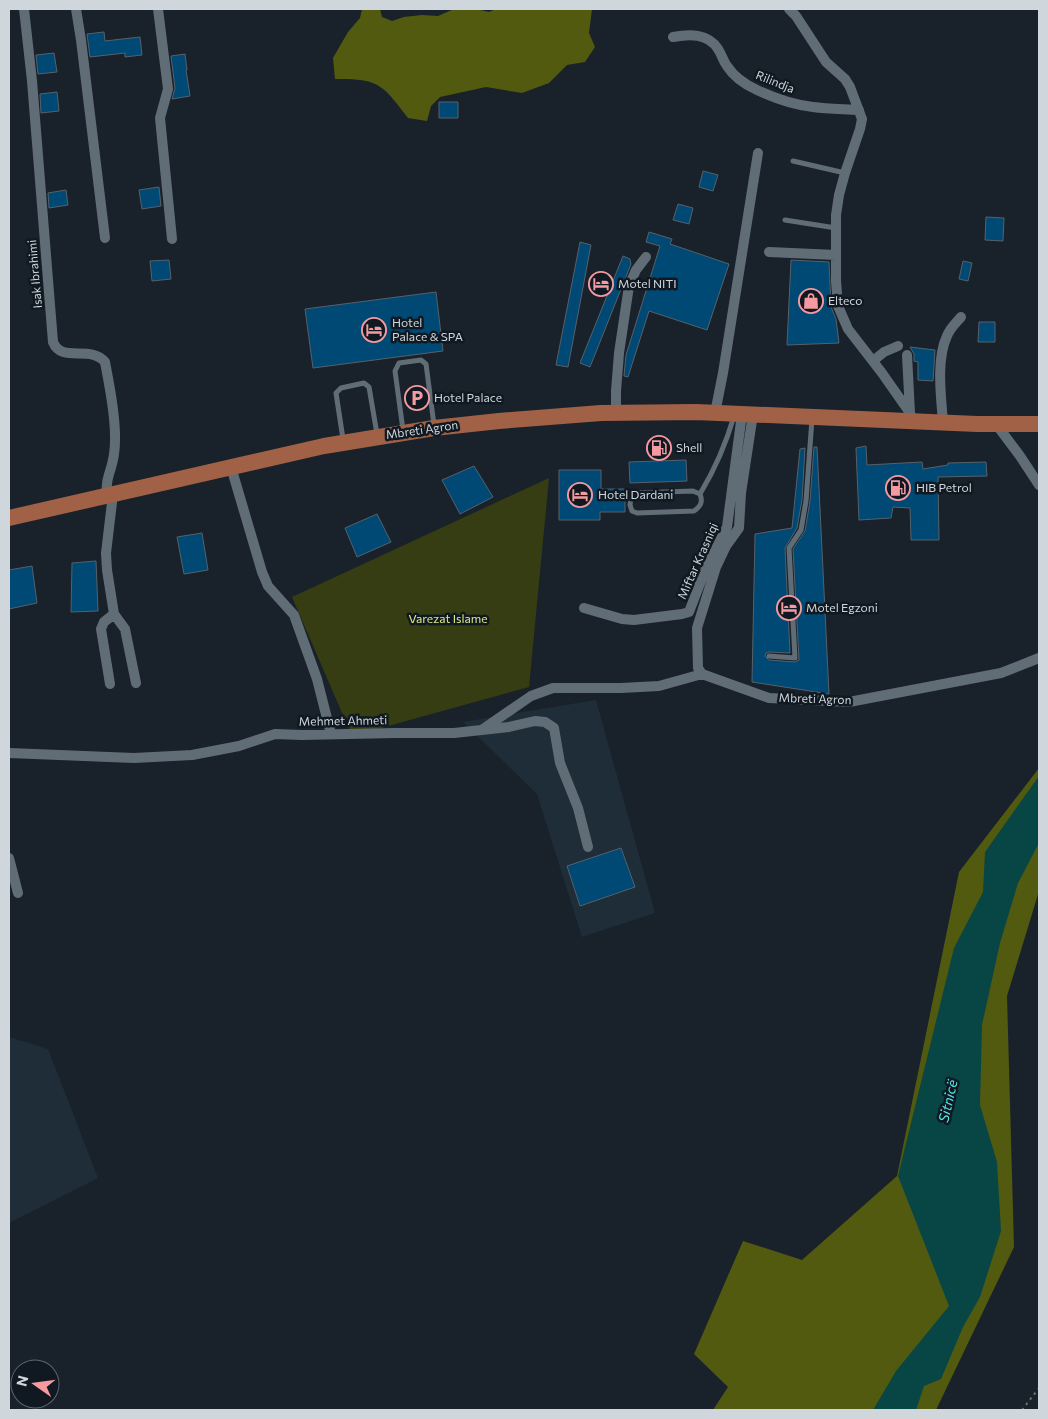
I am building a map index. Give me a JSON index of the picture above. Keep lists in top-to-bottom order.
{
  "streets": {
    "main road": ["Mbreti Agron"],
    "street": [
      "Rilindja",
      "Isak Ibrahimi",
      "Miftar Krasniqi",
      "Mehmet Ahmeti"
    ]
  },
  "crossings": [
    ["Isak Ibrahimi", "Mbreti Agron"],
    ["Mbreti Agron", "Miftar Krasniqi"]
  ],
  "water": ["Sitnicë"],
  "parks": ["Varezat Islame"],
  "places": {
    "hotel": [
      "Motel NITI",
      "Hotel Palace & SPA",
      "Hotel Dardani",
      "Motel Egzoni"
    ],
    "shop": ["Elteco"],
    "parking": ["Hotel Palace"],
    "fuel station": ["Shell", "HIB Petrol"]
  },
  "north": "left"
}
